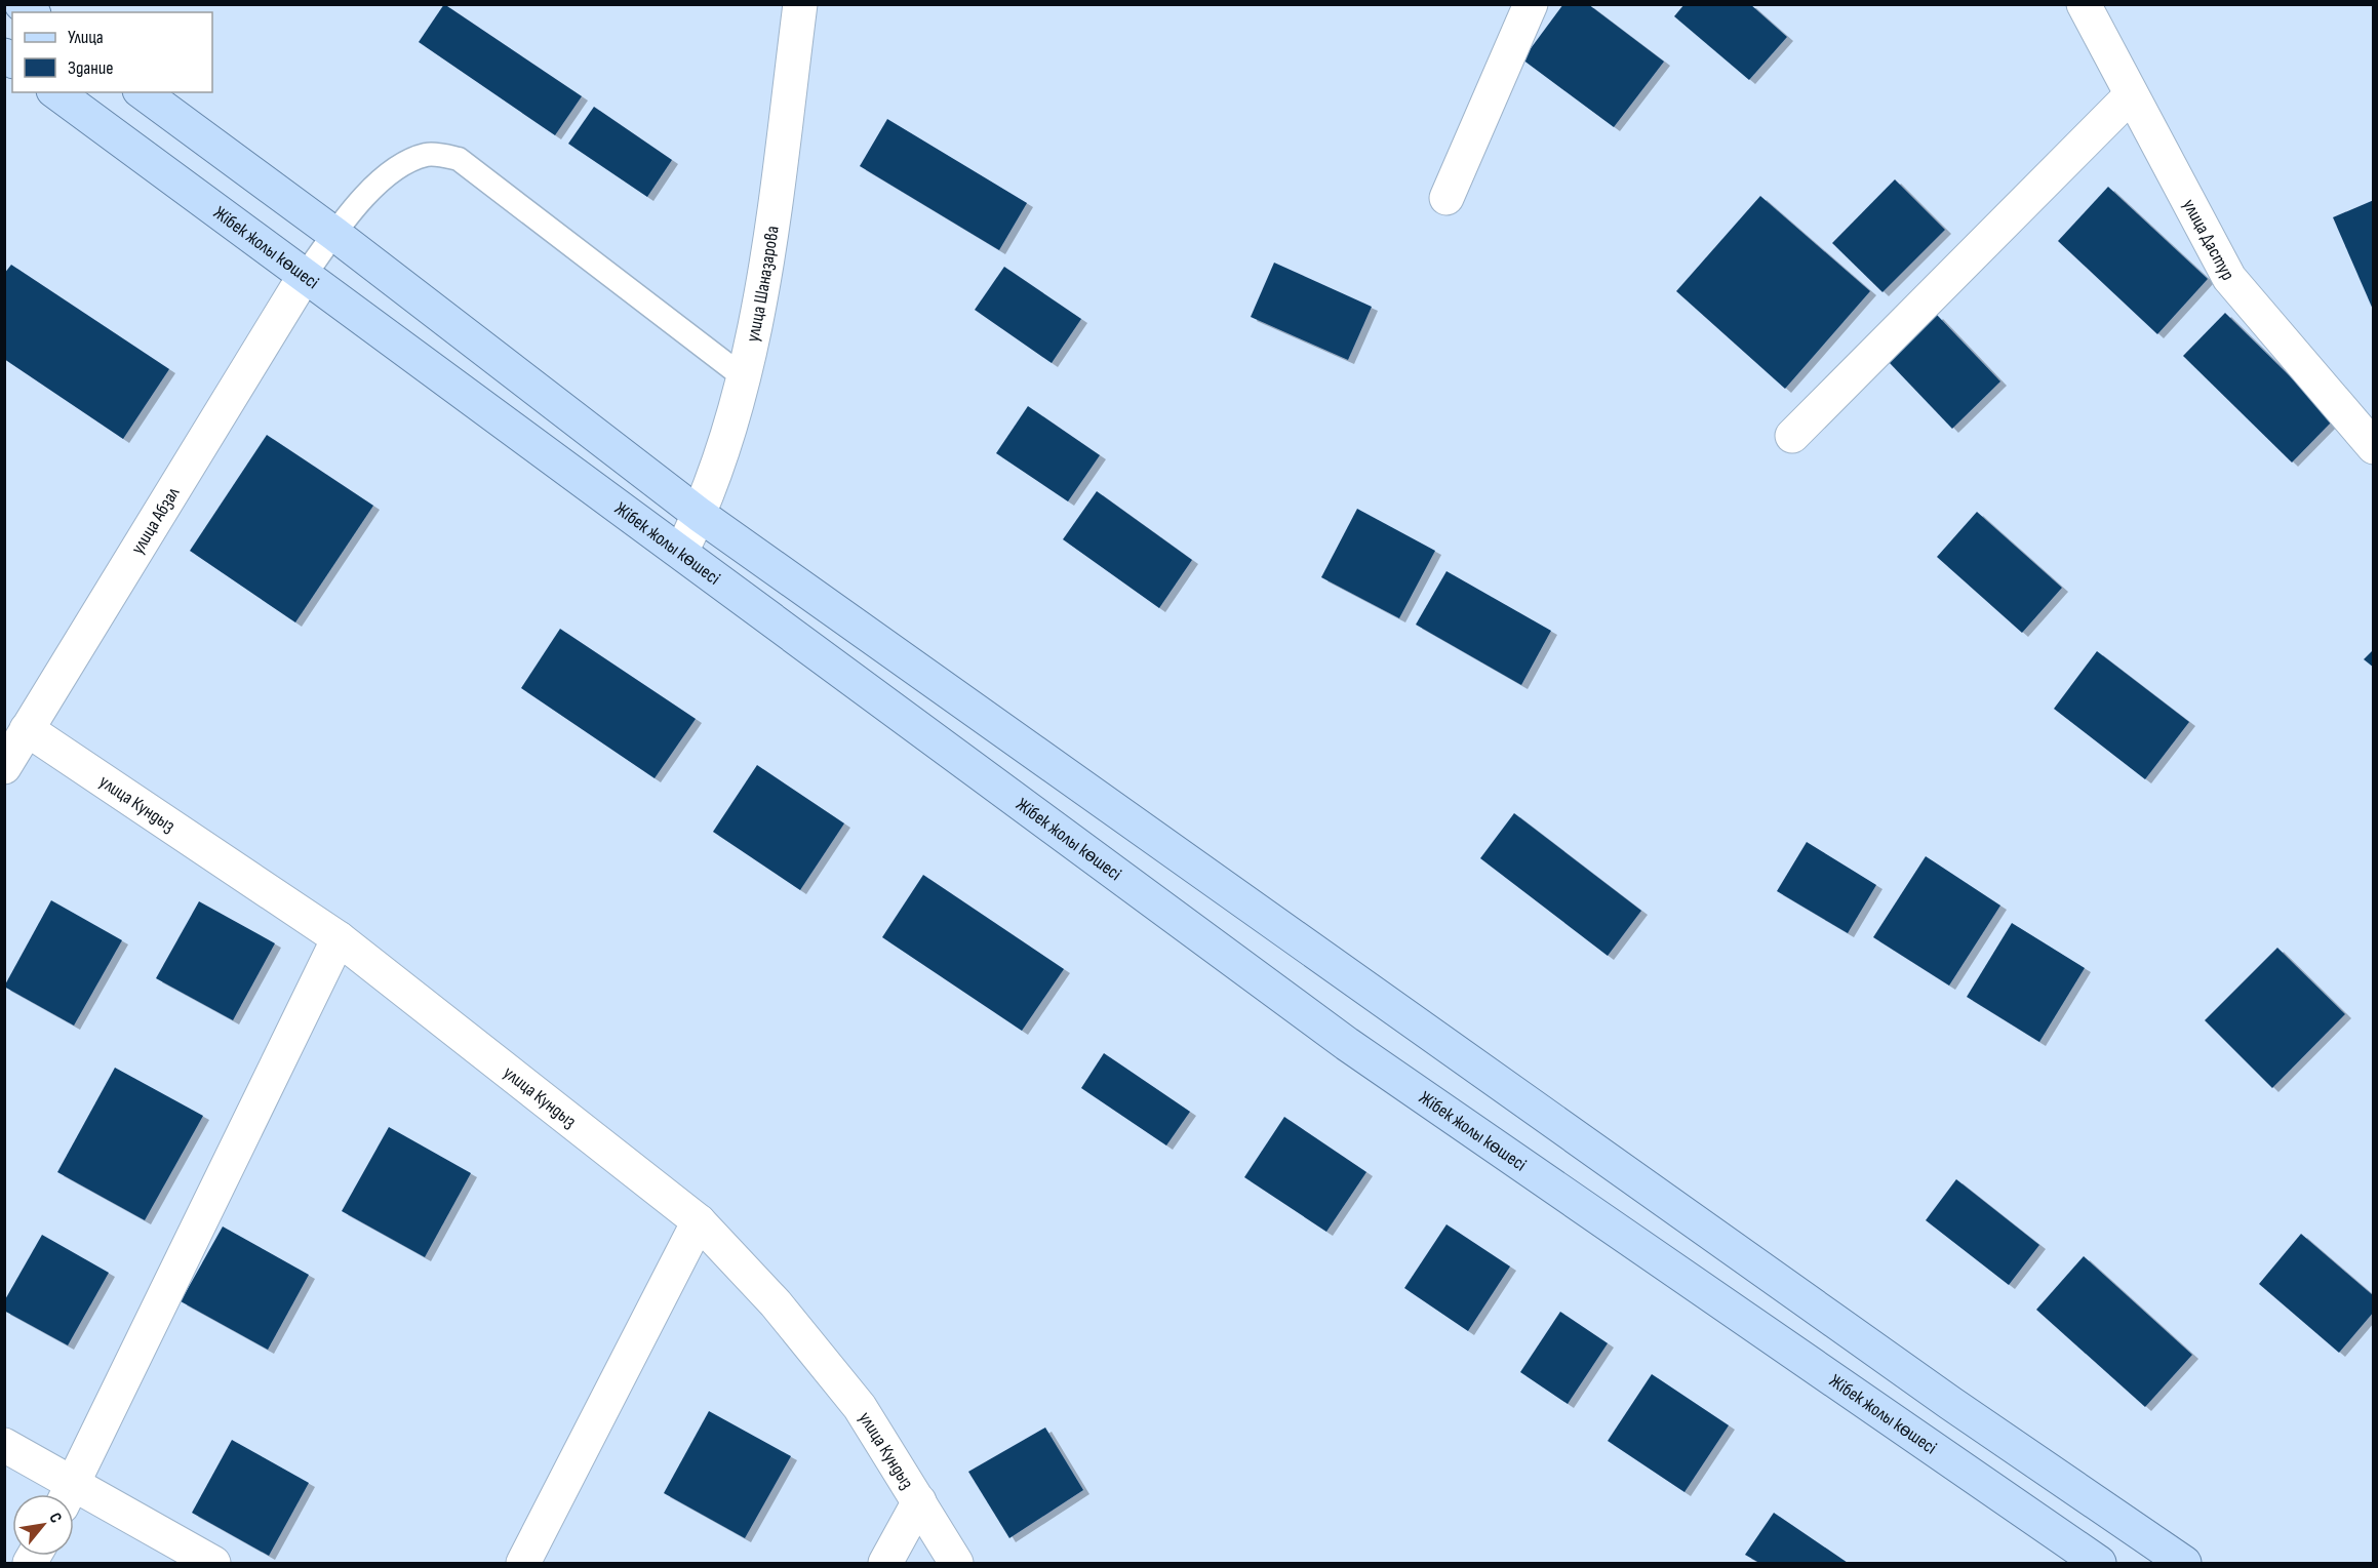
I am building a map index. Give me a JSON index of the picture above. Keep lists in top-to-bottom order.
{
  "streets": {
    "main road": ["Жібек жолы көшесі"],
    "street": [
      "улица Дастур",
      "улица Шаназарова",
      "улица Абзал",
      "улица Кундыз"
    ]
  },
  "crossings": [
    ["Жібек жолы көшесі", "улица Шаназарова"],
    ["Жібек жолы көшесі", "улица Абзал"],
    ["улица Абзал", "улица Кундыз"]
  ],
  "legend": ["Улица", "Здание"],
  "north": "top right"
}
